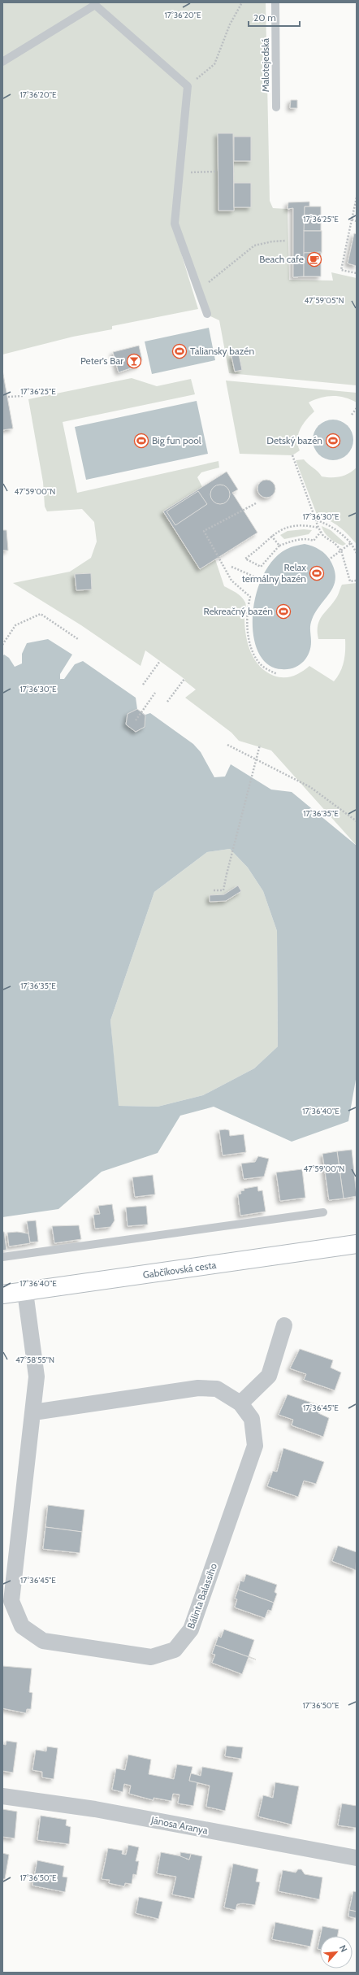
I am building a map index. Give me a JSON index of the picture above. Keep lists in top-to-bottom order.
{
  "streets": {
    "main road": ["Gabčíkovská cesta"],
    "street": ["Bálinta Balassiho", "Jánosa Aranya"],
    "lane": ["Malotejedská"]
  },
  "crossings": [
    ["Gabčíkovská cesta", "Bálinta Balassiho"]
  ],
  "places": {
    "cafe": ["Beach cafe"],
    "sports": [
      "Taliansky bazén",
      "Big fun pool",
      "Detský bazén",
      "Relax termálny bazén",
      "Rekreačný bazén"
    ],
    "bar": ["Peter's Bar"]
  },
  "scale_bar": "20 m",
  "north": "top right",
  "coordinates": [
    "17°36'20\"E",
    "17°36'25\"E",
    "47°59'05\"N",
    "47°59'00\"N",
    "17°36'30\"E",
    "17°36'35\"E",
    "17°36'40\"E",
    "47°58'55\"N",
    "17°36'45\"E",
    "17°36'50\"E"
  ]
}
